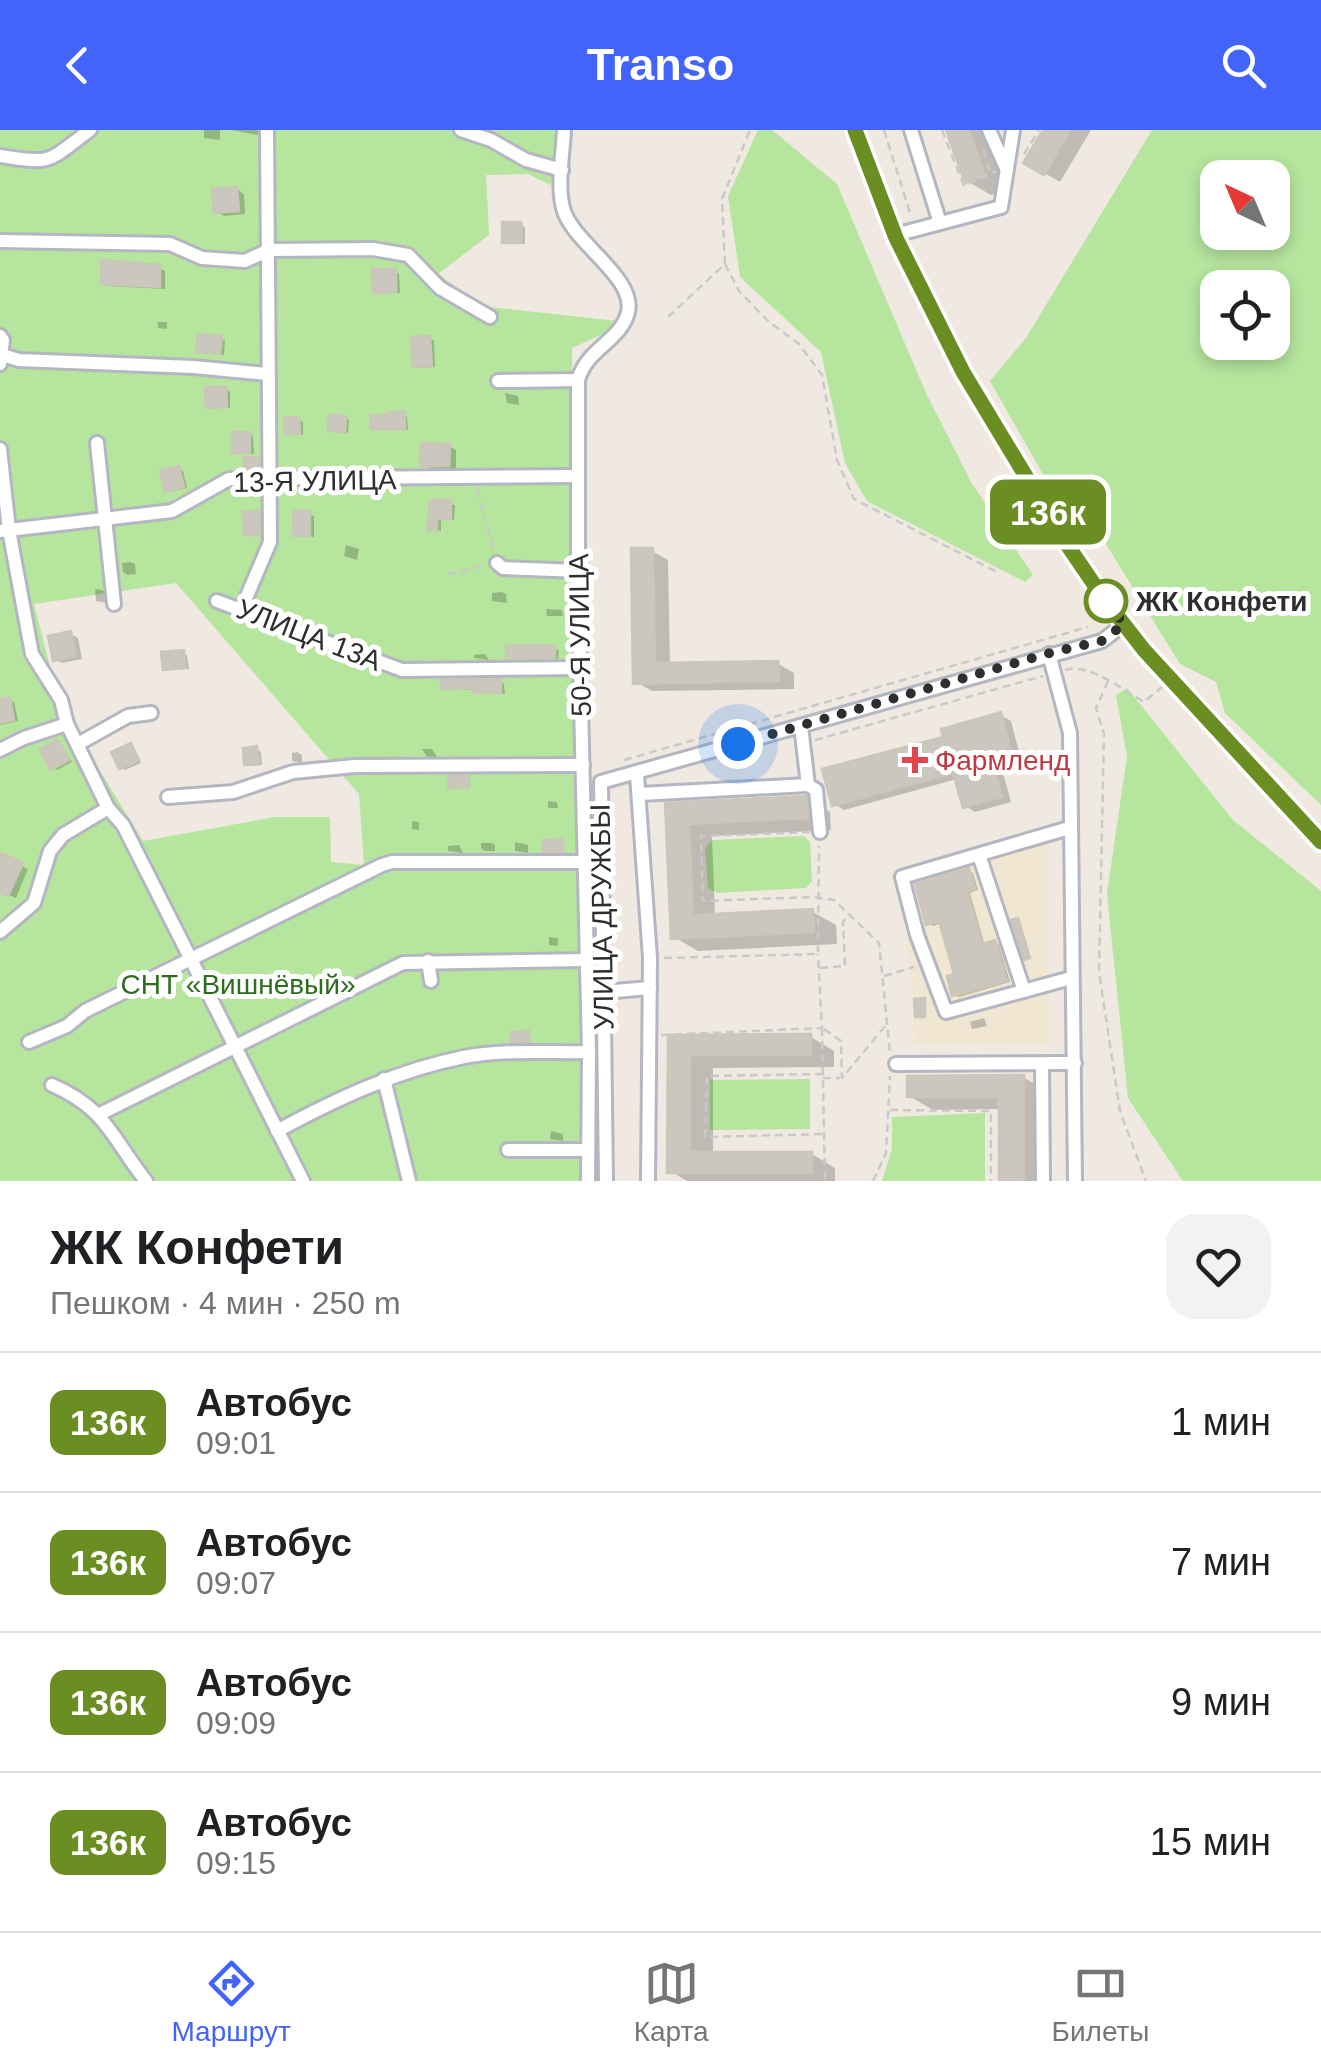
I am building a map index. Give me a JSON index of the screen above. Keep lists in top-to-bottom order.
{
  "streets": {
    "street": [
      "13-Я УЛИЦА",
      "УЛИЦА 13А",
      "50-Я УЛИЦА",
      "УЛИЦА ДРУЖБЫ"
    ]
  },
  "crossings": [
    ["13-Я УЛИЦА", "50-Я УЛИЦА"],
    ["УЛИЦА 13А", "50-Я УЛИЦА"]
  ],
  "parks": ["СНТ «Вишнёвый»"],
  "places": {
    "other": ["ЖК Конфети"],
    "health": ["Фармленд"]
  },
  "lines": ["bus line 136к"],
  "north": "top left",
  "page": {
    "header": "Transo",
    "on_map": "136к",
    "heading": ["ЖК Конфети", "Пешком · 4 мин · 250 m"],
    "list": [
      {
        "mark": "136к",
        "name": "Автобус",
        "note": "09:01",
        "value": "1 мин"
      },
      {
        "mark": "136к",
        "name": "Автобус",
        "note": "09:07",
        "value": "7 мин"
      },
      {
        "mark": "136к",
        "name": "Автобус",
        "note": "09:09",
        "value": "9 мин"
      },
      {
        "mark": "136к",
        "name": "Автобус",
        "note": "09:15",
        "value": "15 мин"
      }
    ],
    "tabs": ["Маршрут", "Карта", "Билеты"]
  }
}
